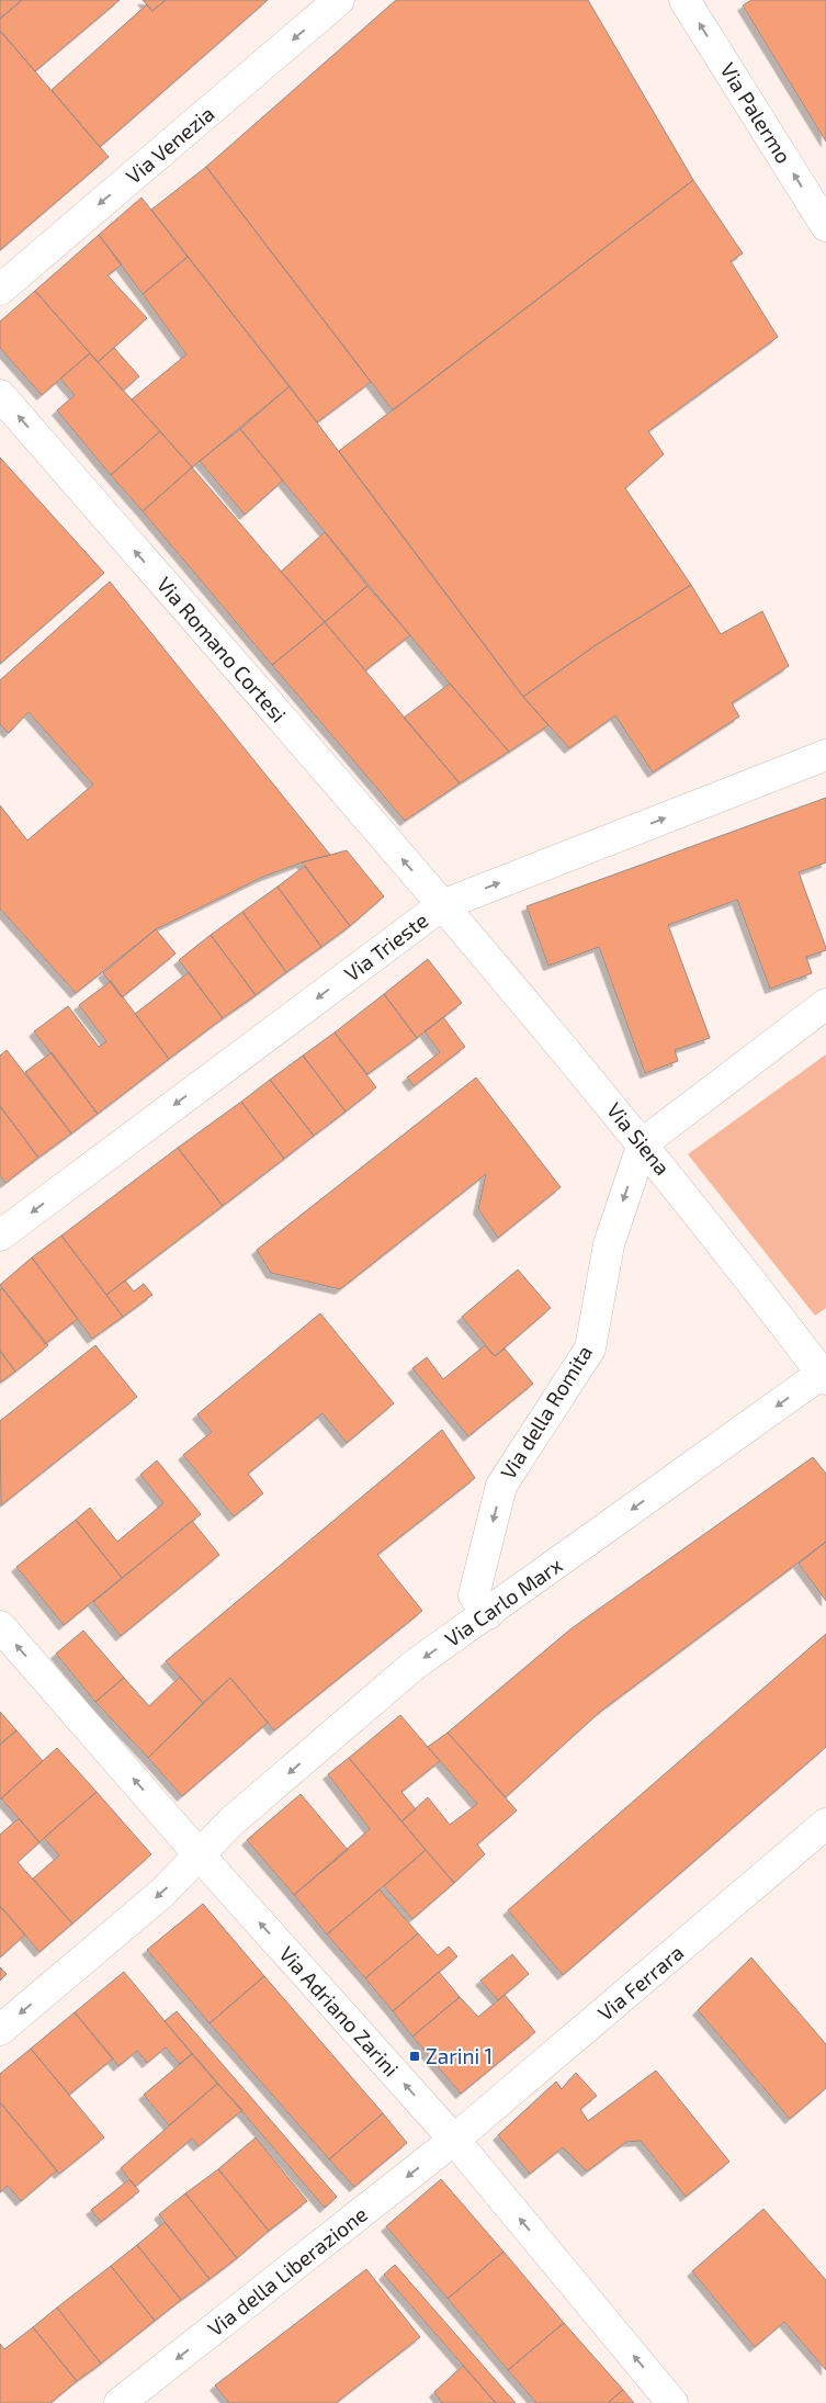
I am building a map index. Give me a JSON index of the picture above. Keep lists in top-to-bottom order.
{
  "streets": {
    "street": [
      "Via Palermo",
      "Via Venezia",
      "Via Romano Cortesi",
      "Via Trieste",
      "Via Siena",
      "Via della Romita",
      "Via Carlo Marx",
      "Via Ferrara",
      "Via Adriano Zarini",
      "Via della Liberazione"
    ]
  },
  "crossings": [
    ["Via Romano Cortesi", "Via Trieste"],
    ["Via Romano Cortesi", "Via Siena"],
    ["Via Trieste", "Via Siena"],
    ["Via Siena", "Via della Romita"],
    ["Via Siena", "Via Carlo Marx"],
    ["Via della Romita", "Via Carlo Marx"],
    ["Via Carlo Marx", "Via Adriano Zarini"],
    ["Via Ferrara", "Via Adriano Zarini"],
    ["Via Ferrara", "Via della Liberazione"],
    ["Via Adriano Zarini", "Via della Liberazione"]
  ],
  "one_way": [
    "Via Palermo",
    "Via Venezia",
    "Via Romano Cortesi",
    "Via della Romita",
    "Via Carlo Marx",
    "Via Adriano Zarini",
    "Via della Liberazione"
  ],
  "places": {
    "transit": ["Zarini 1"]
  }
}
